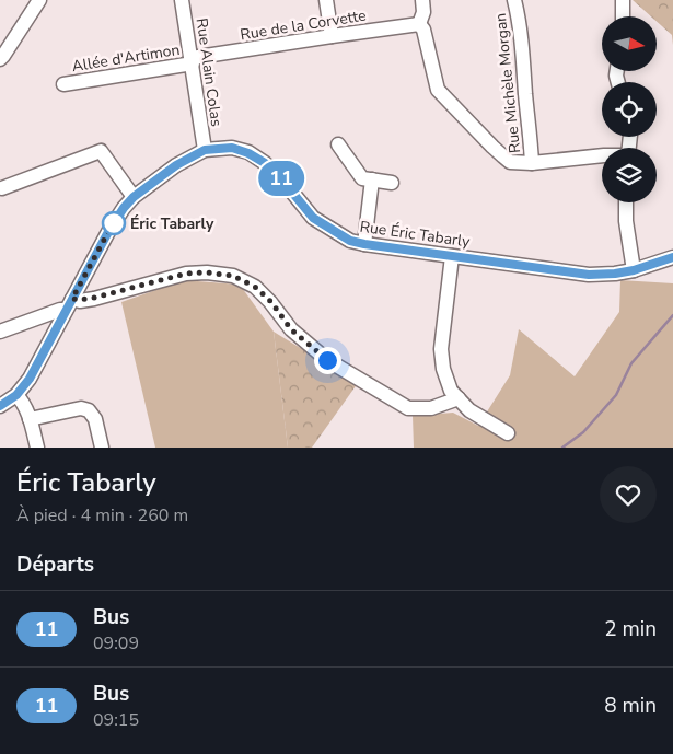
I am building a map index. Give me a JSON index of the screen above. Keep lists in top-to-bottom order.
{
  "streets": {
    "street": [
      "Rue de la Corvette",
      "Allée d'Artimon",
      "Rue Alain Colas",
      "Rue Michèle Morgan",
      "Rue Éric Tabarly"
    ]
  },
  "crossings": [
    ["Rue de la Corvette", "Allée d'Artimon"],
    ["Rue de la Corvette", "Rue Alain Colas"],
    ["Allée d'Artimon", "Rue Alain Colas"],
    ["Rue Alain Colas", "Rue Éric Tabarly"]
  ],
  "places": ["Éric Tabarly"],
  "lines": ["bus line 11"],
  "north": "right",
  "page": {
    "on_map": "11",
    "heading": [
      ["Éric Tabarly", "À pied · 4 min · 260 m"],
      "Départs"
    ],
    "list": [
      {
        "mark": "11",
        "name": "Bus",
        "note": "09:09",
        "value": "2 min"
      },
      {
        "mark": "11",
        "name": "Bus",
        "note": "09:15",
        "value": "8 min"
      }
    ]
  }
}
